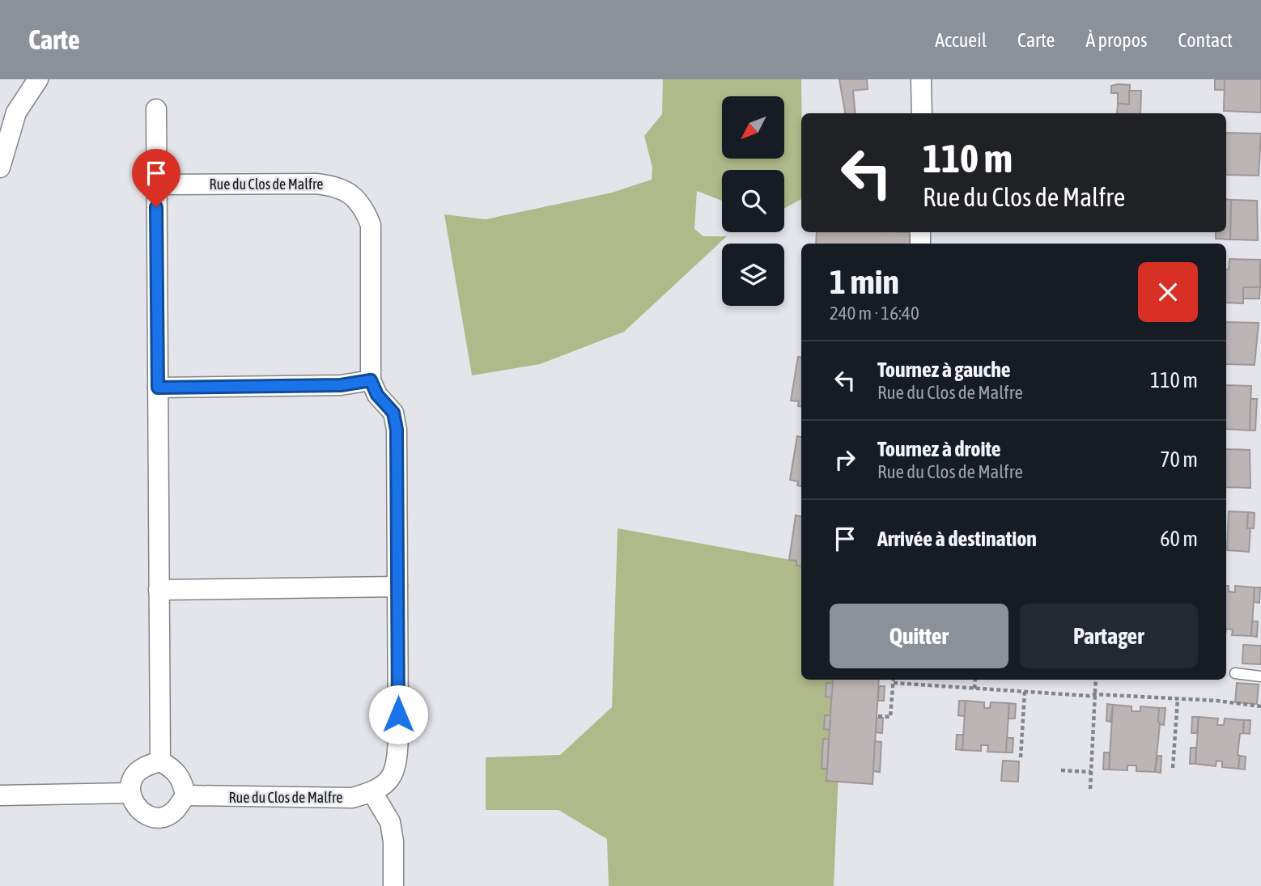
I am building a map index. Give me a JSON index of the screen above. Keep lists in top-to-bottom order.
{
  "streets": {
    "street": ["Rue du Clos de Malfre"]
  },
  "north": "bottom left",
  "page": {
    "header": "Carte",
    "nav": [
      "Accueil",
      "Carte",
      "À propos",
      "Contact"
    ],
    "turn": ["110 m", "Rue du Clos de Malfre"],
    "heading": ["1 min", "240 m · 16:40"],
    "list": [
      {
        "name": "Tournez à gauche",
        "note": "Rue du Clos de Malfre",
        "value": "110 m"
      },
      {
        "name": "Tournez à droite",
        "note": "Rue du Clos de Malfre",
        "value": "70 m"
      },
      {
        "name": "Arrivée à destination",
        "value": "60 m"
      }
    ],
    "buttons": ["Quitter", "Partager"]
  }
}
